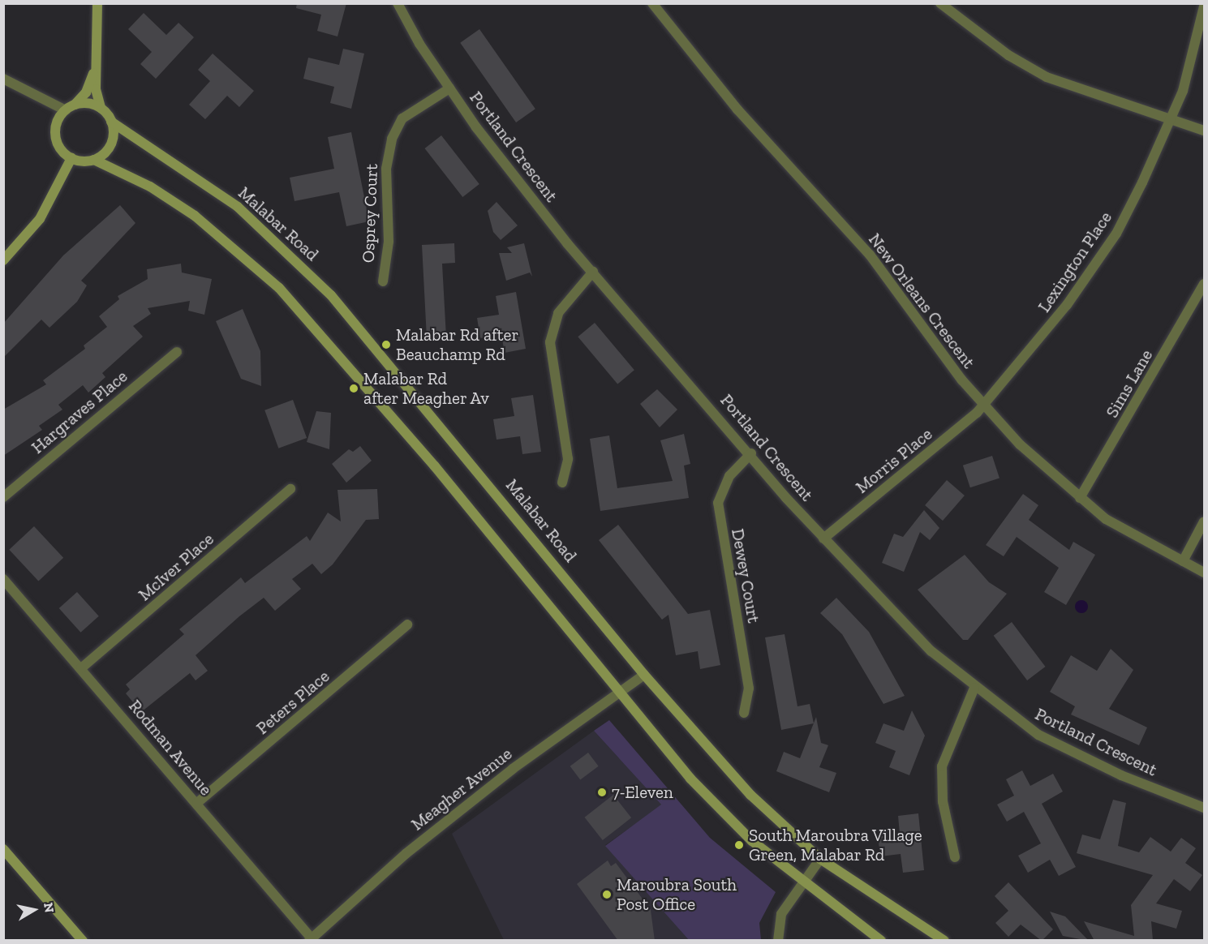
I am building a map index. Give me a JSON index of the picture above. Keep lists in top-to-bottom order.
{
  "streets": {
    "main road": ["Malabar Road"],
    "street": [
      "Portland Crescent",
      "Osprey Court",
      "Lexington Place",
      "New Orleans Crescent",
      "Sims Lane",
      "Hargraves Place",
      "Morris Place",
      "McIver Place",
      "Dewey Court",
      "Peters Place",
      "Rodman Avenue",
      "Meagher Avenue"
    ]
  },
  "crossings": [
    ["Portland Crescent", "Osprey Court"],
    ["Portland Crescent", "Morris Place"],
    ["Portland Crescent", "Dewey Court"],
    ["Malabar Road", "Meagher Avenue"],
    ["Lexington Place", "New Orleans Crescent"],
    ["Lexington Place", "Morris Place"],
    ["New Orleans Crescent", "Sims Lane"],
    ["New Orleans Crescent", "Morris Place"],
    ["McIver Place", "Rodman Avenue"],
    ["Peters Place", "Rodman Avenue"],
    ["Rodman Avenue", "Meagher Avenue"]
  ],
  "places": [
    "Malabar Rd after Beauchamp Rd",
    "Malabar Rd after Meagher Av",
    "7-Eleven",
    "South Maroubra Village Green, Malabar Rd",
    "Maroubra South Post Office"
  ],
  "north": "right"
}
